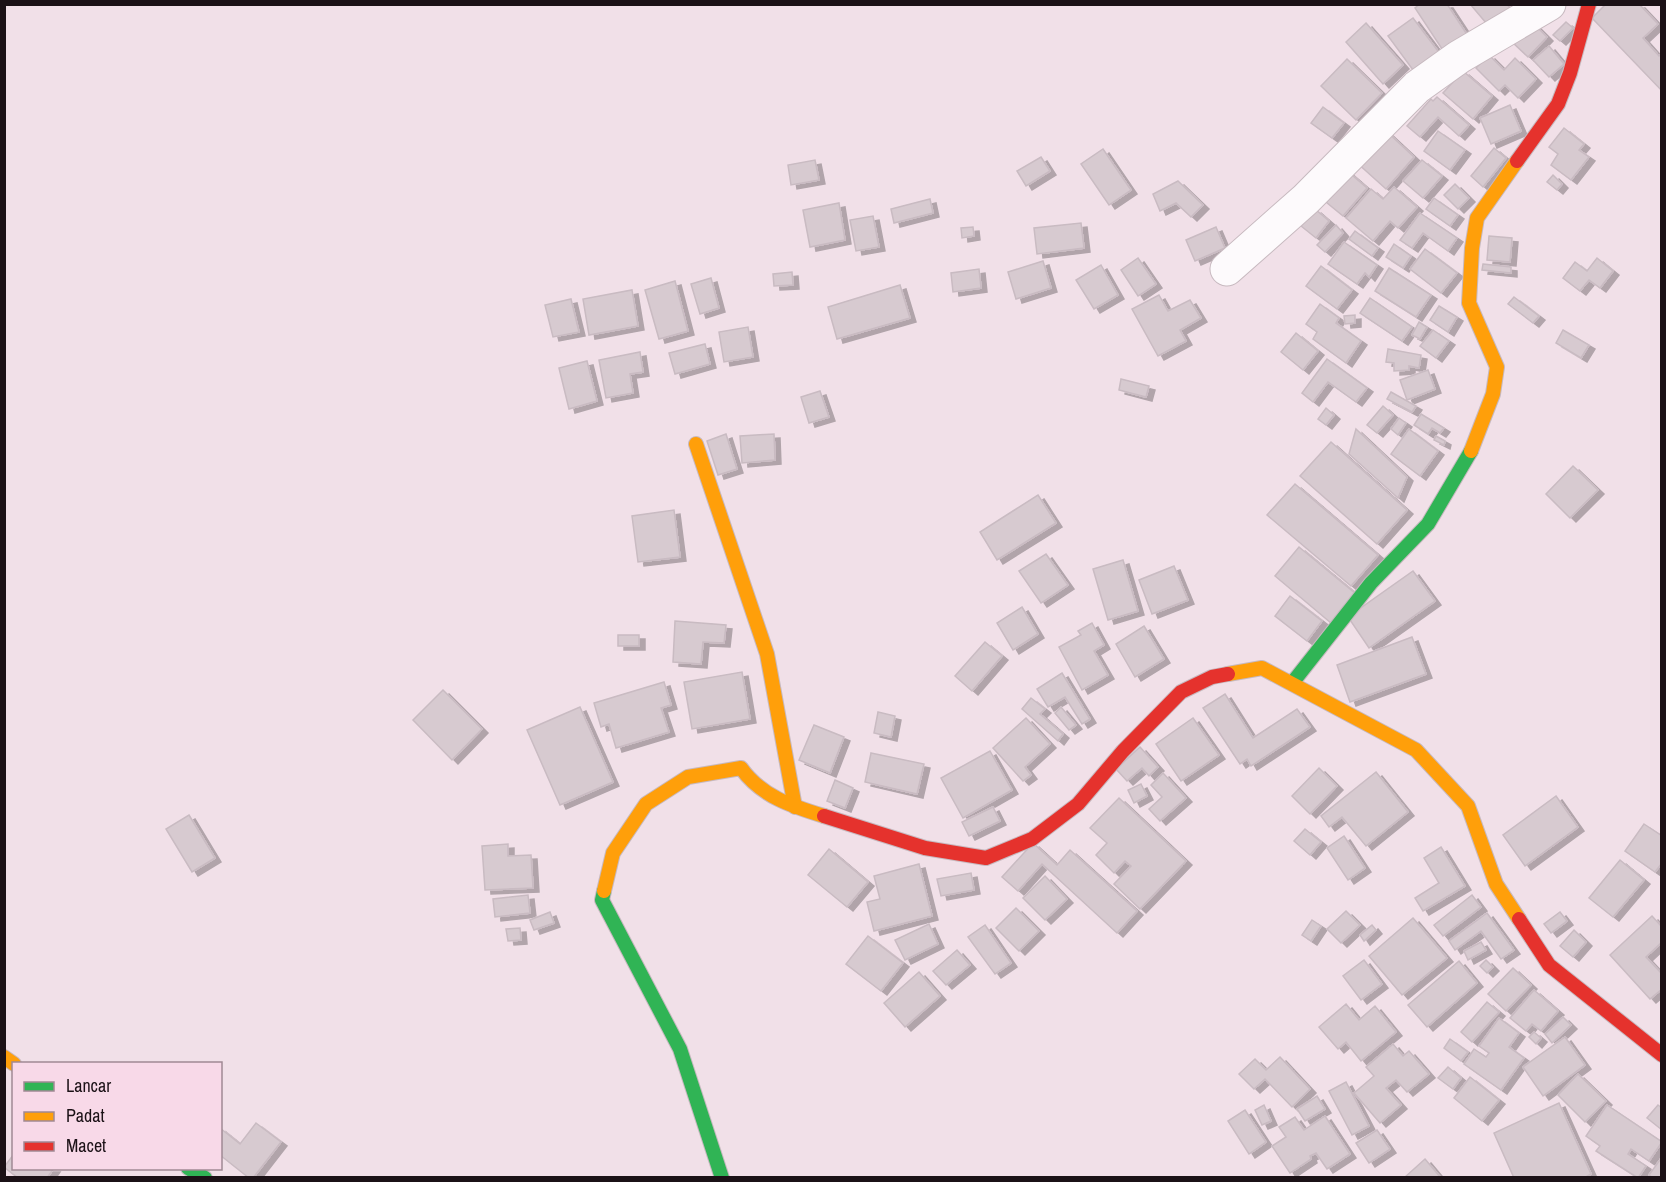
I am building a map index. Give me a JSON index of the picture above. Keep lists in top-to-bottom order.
{
  "legend": ["Lancar", "Padat", "Macet"]
}
